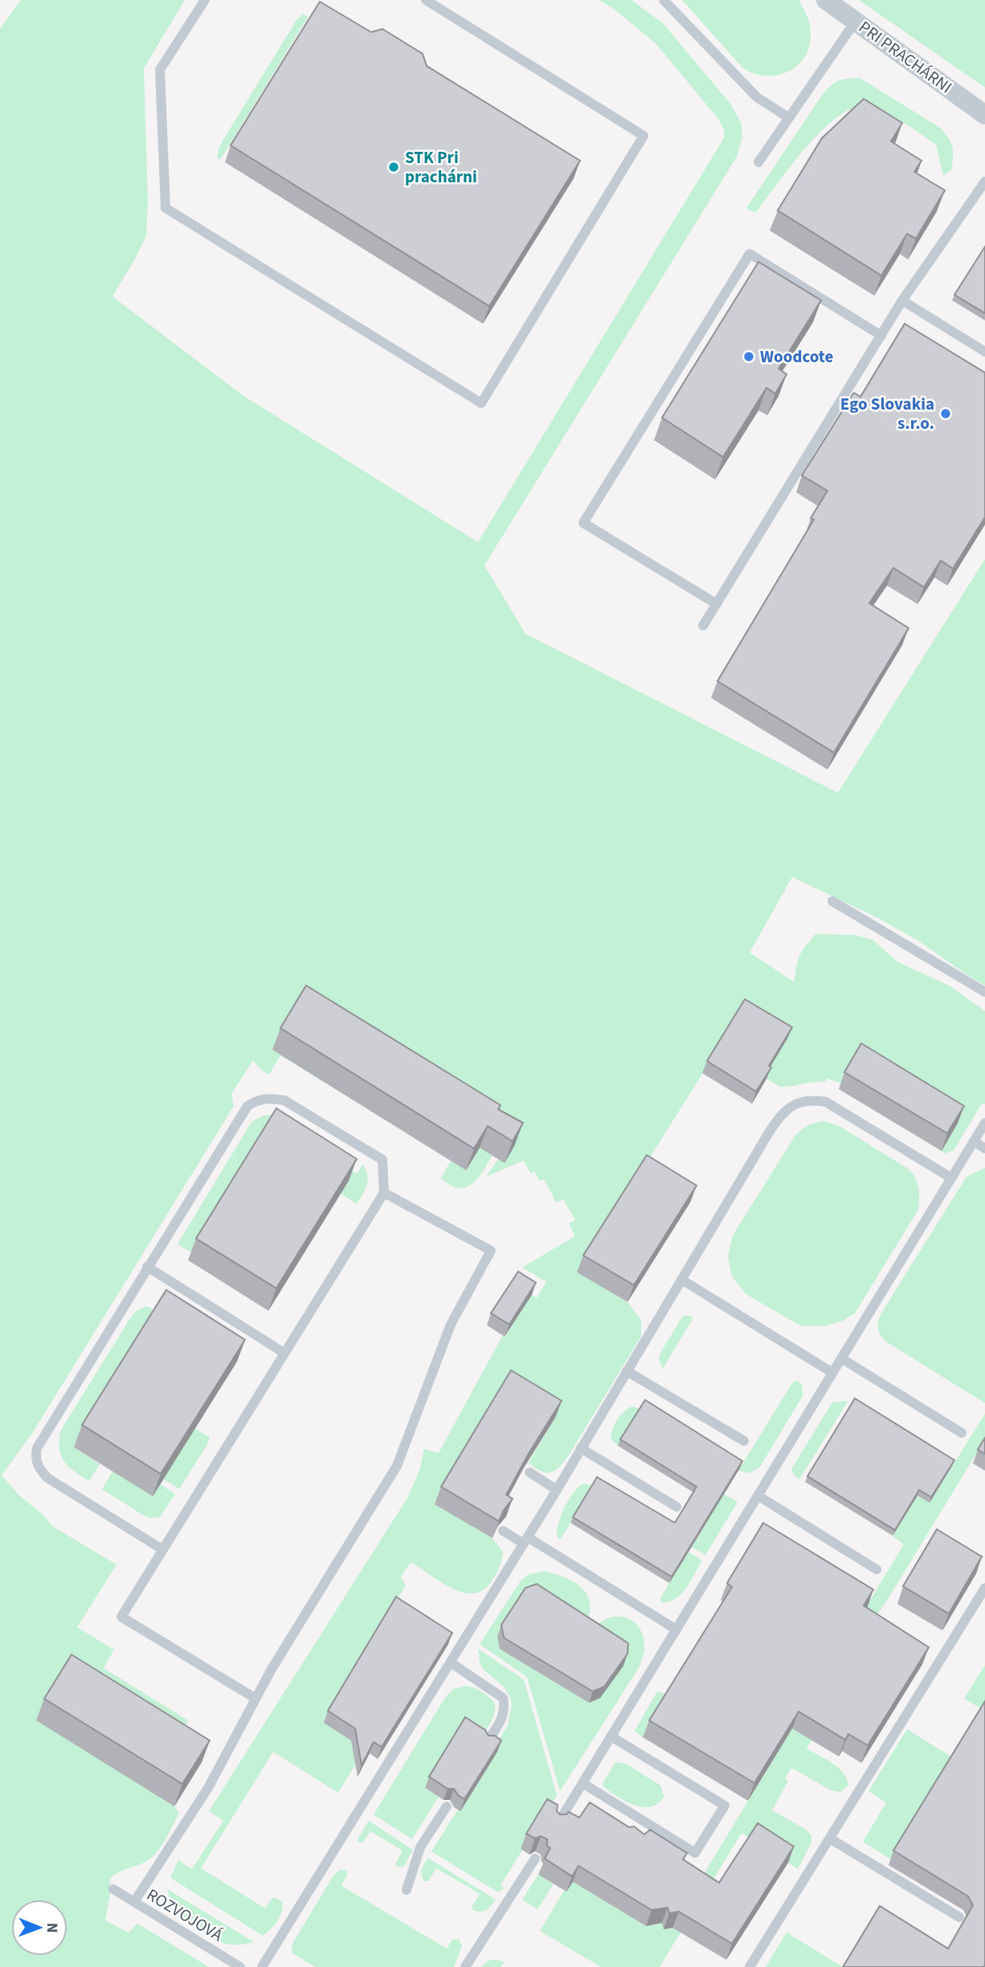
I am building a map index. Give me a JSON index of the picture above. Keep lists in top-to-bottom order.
{
  "streets": {
    "street": ["PRI PRACHÁRNI"],
    "lane": ["ROZVOJOVÁ"]
  },
  "places": ["STK Pri prachárni", "Woodcote", "Ego Slovakia s.r.o."],
  "north": "right"
}
